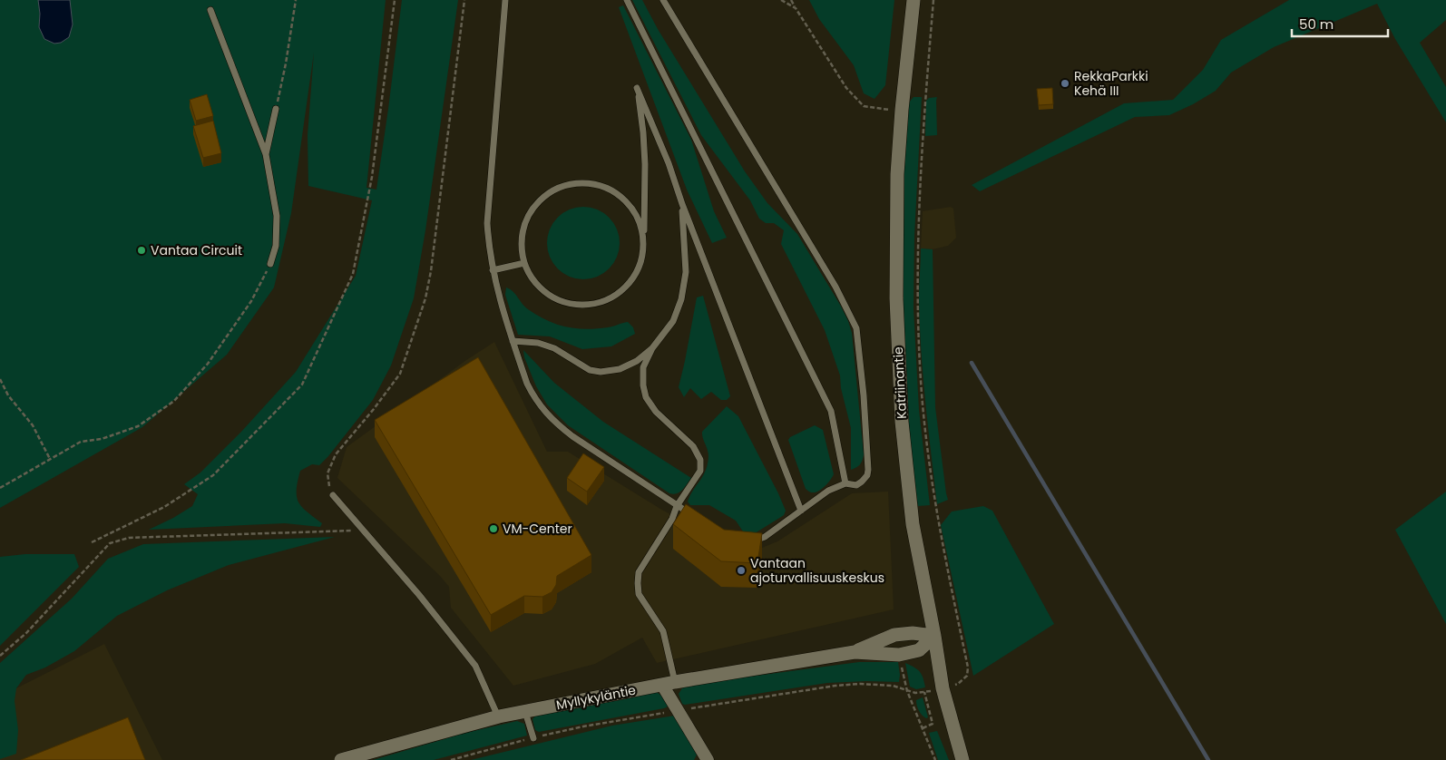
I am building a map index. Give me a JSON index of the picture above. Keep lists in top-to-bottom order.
{
  "streets": {
    "main road": ["Katriinantie", "Myllykyläntie"]
  },
  "crossings": [
    ["Katriinantie", "Myllykyläntie"]
  ],
  "places": [
    "RekkaParkki Kehä III",
    "Vantaa Circuit",
    "VM-Center",
    "Vantaan ajoturvallisuuskeskus"
  ],
  "scale_bar": "50 m"
}
